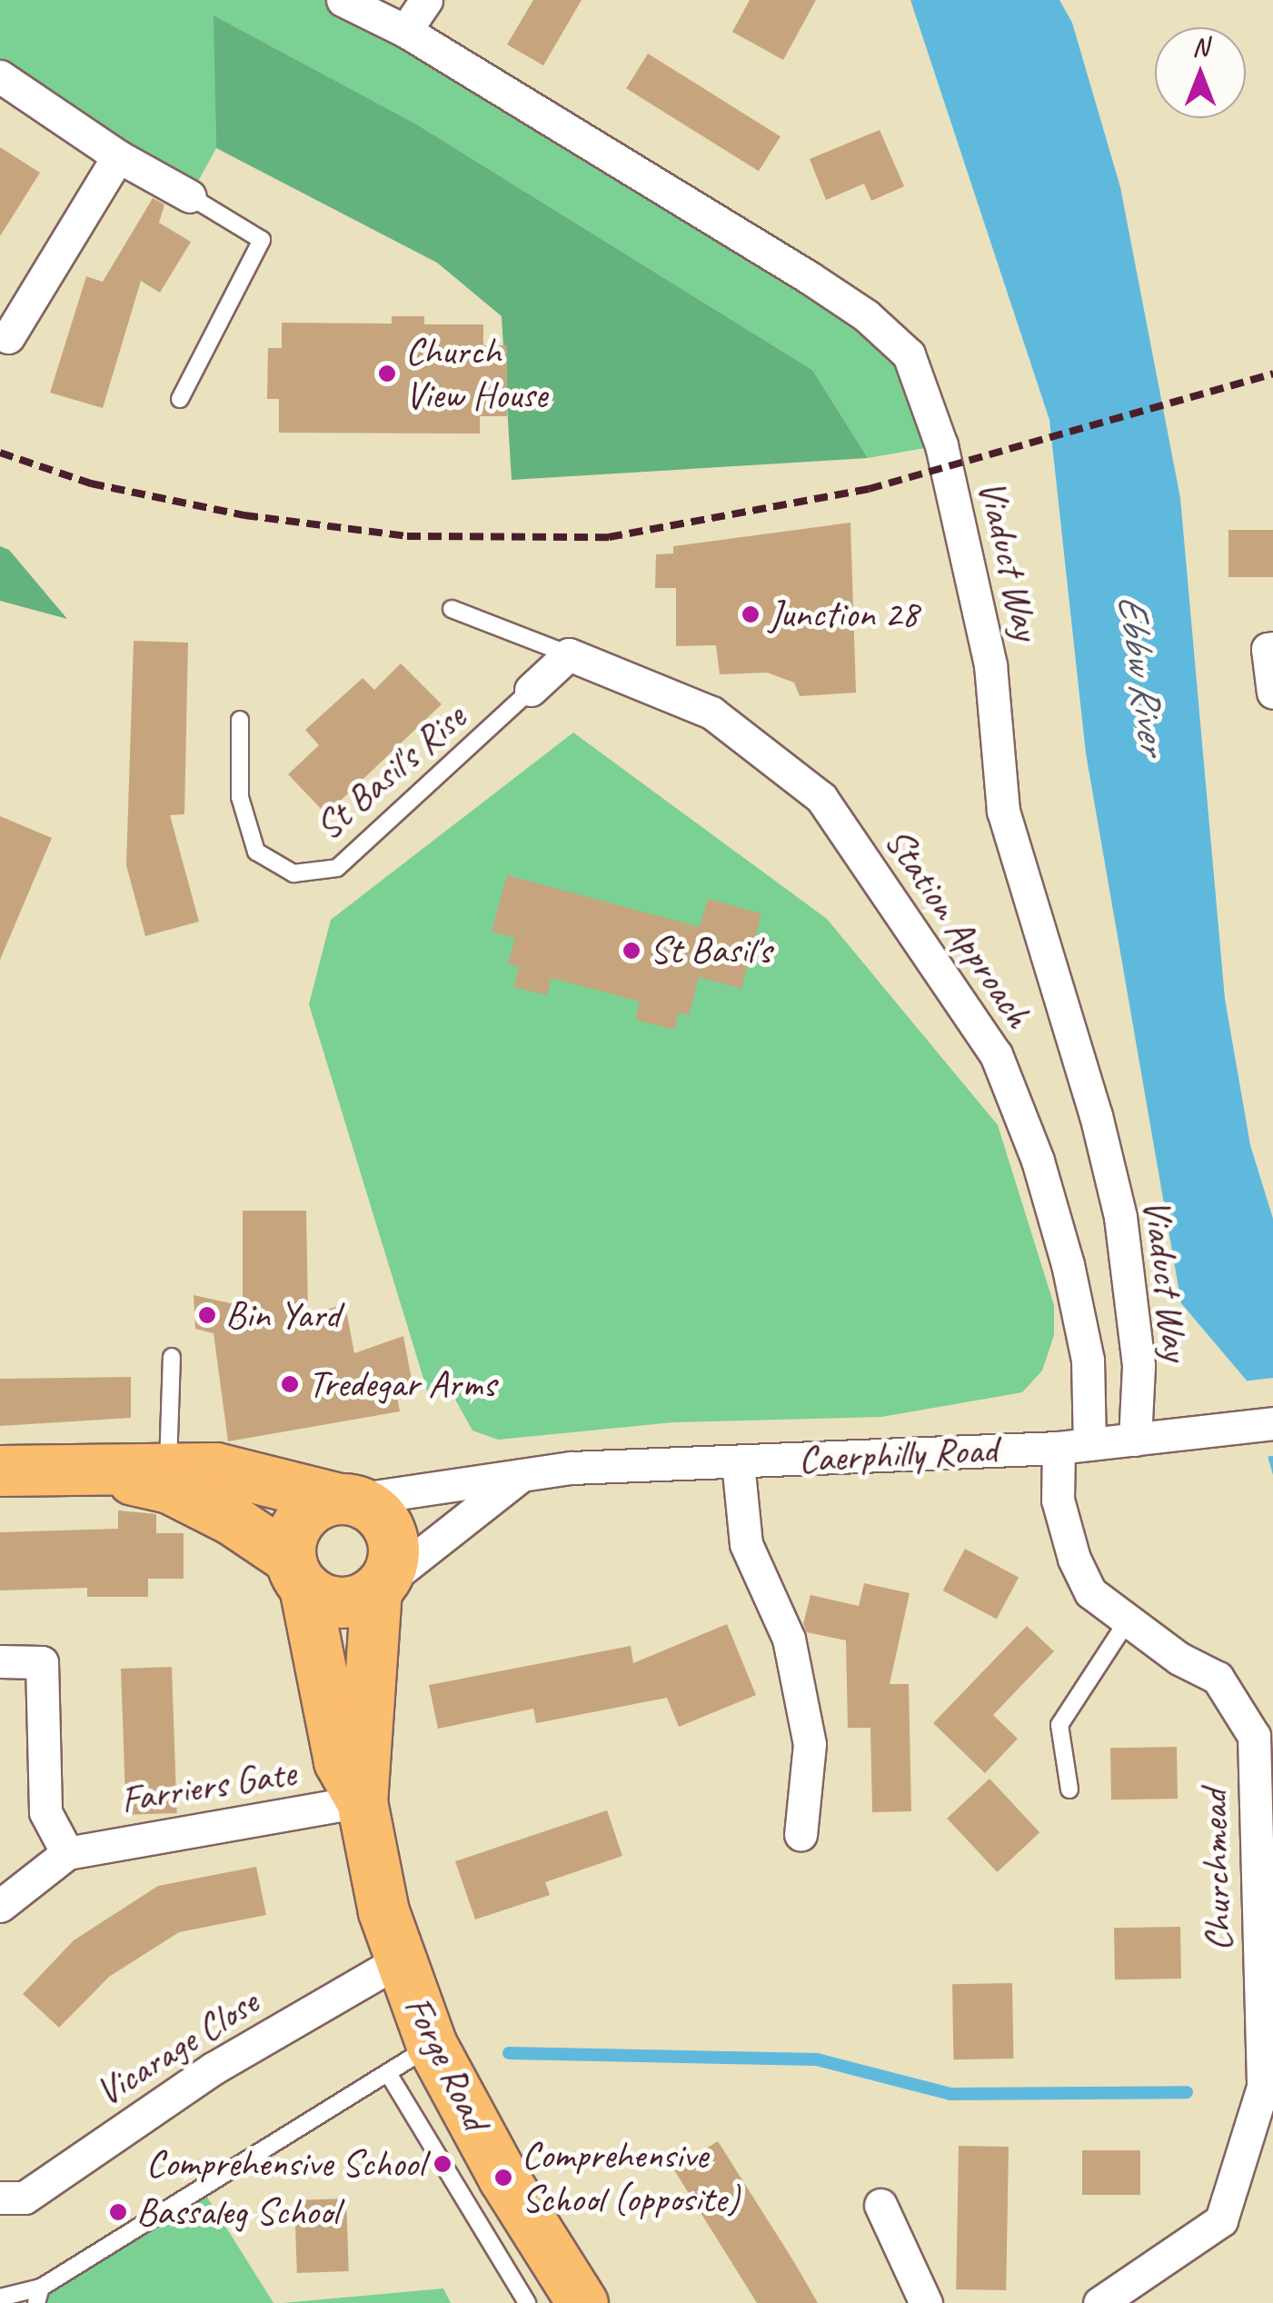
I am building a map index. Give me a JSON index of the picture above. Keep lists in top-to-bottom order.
{
  "streets": {
    "main road": ["Caerphilly Road", "Forge Road"],
    "street": [
      "Viaduct Way",
      "Station Approach",
      "Farriers Gate",
      "Churchmead",
      "Vicarage Close"
    ],
    "lane": ["St Basil's Rise"]
  },
  "crossings": [
    ["Viaduct Way", "Caerphilly Road"],
    ["Station Approach", "Caerphilly Road"],
    ["Station Approach", "Churchmead"],
    ["Caerphilly Road", "Churchmead"],
    ["Caerphilly Road", "Forge Road"],
    ["Farriers Gate", "Forge Road"],
    ["Vicarage Close", "Forge Road"]
  ],
  "water": ["Ebbw River"],
  "places": [
    "Church View House",
    "Junction 28",
    "St Basil's",
    "Bin Yard",
    "Tredegar Arms",
    "Comprehensive School",
    "Comprehensive School (opposite)",
    "Bassaleg School"
  ],
  "north": "top"
}
